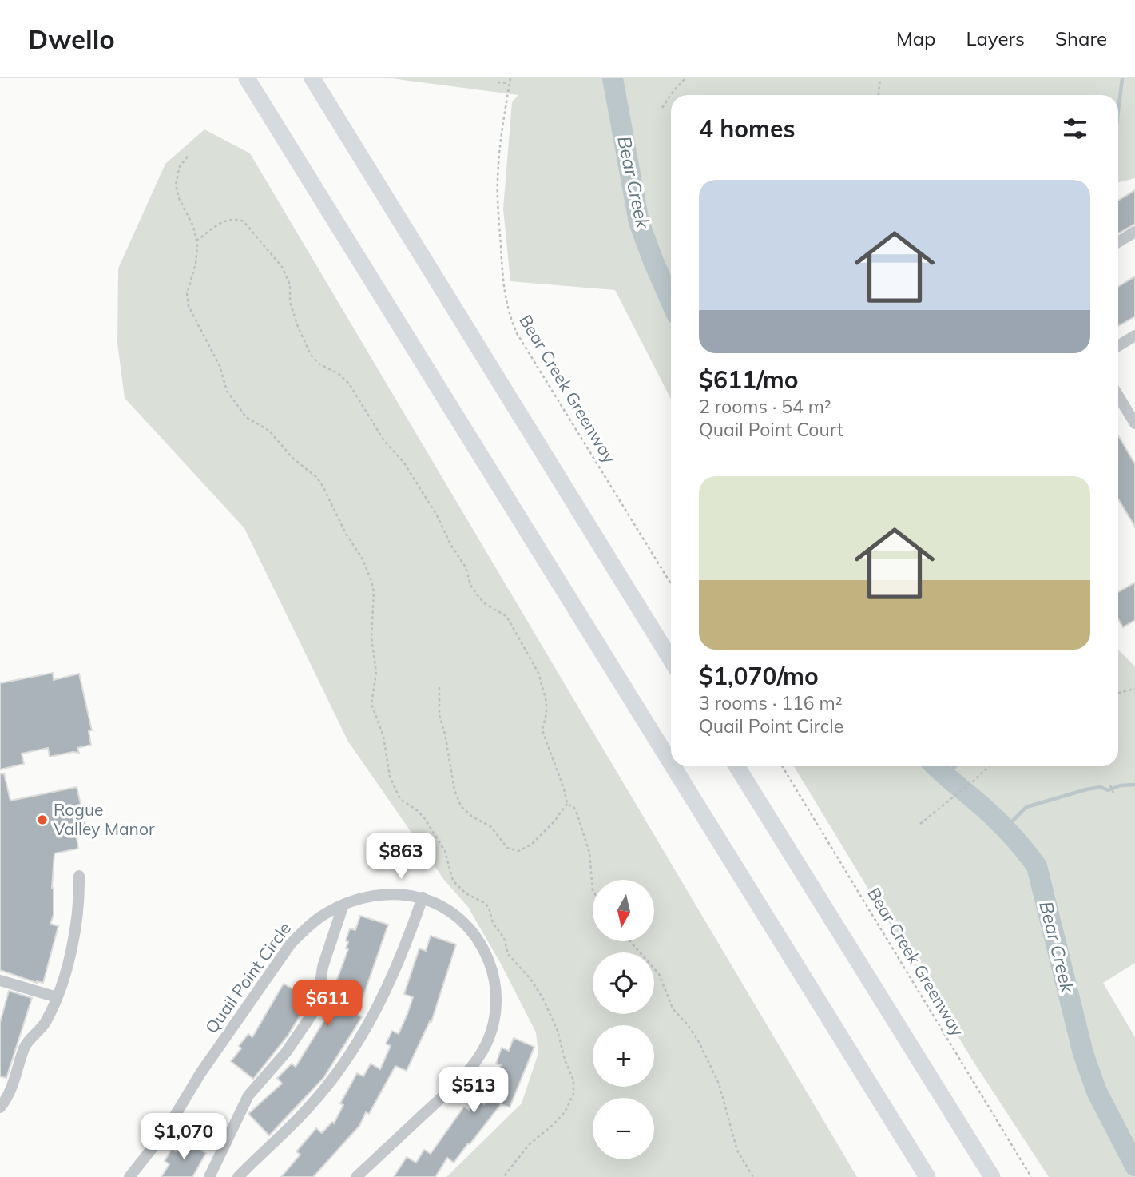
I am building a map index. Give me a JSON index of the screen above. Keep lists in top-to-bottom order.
{
  "streets": {
    "street": ["Quail Point Circle"],
    "path": ["Bear Creek Greenway"]
  },
  "water": ["Bear Creek"],
  "places": ["Rogue Valley Manor"],
  "north": "bottom",
  "page": {
    "header": "Dwello",
    "nav": ["Map", "Layers", "Share"],
    "heading": "4 homes",
    "list": [
      {
        "name": "$611/mo",
        "note": "2 rooms · 54 m² · Quail Point Court"
      },
      {
        "name": "$1,070/mo",
        "note": "3 rooms · 116 m² · Quail Point Circle"
      }
    ],
    "price": [
      "$863",
      "$611",
      "$513",
      "$1,070"
    ],
    "map_buttons": ["+", "−"]
  }
}
